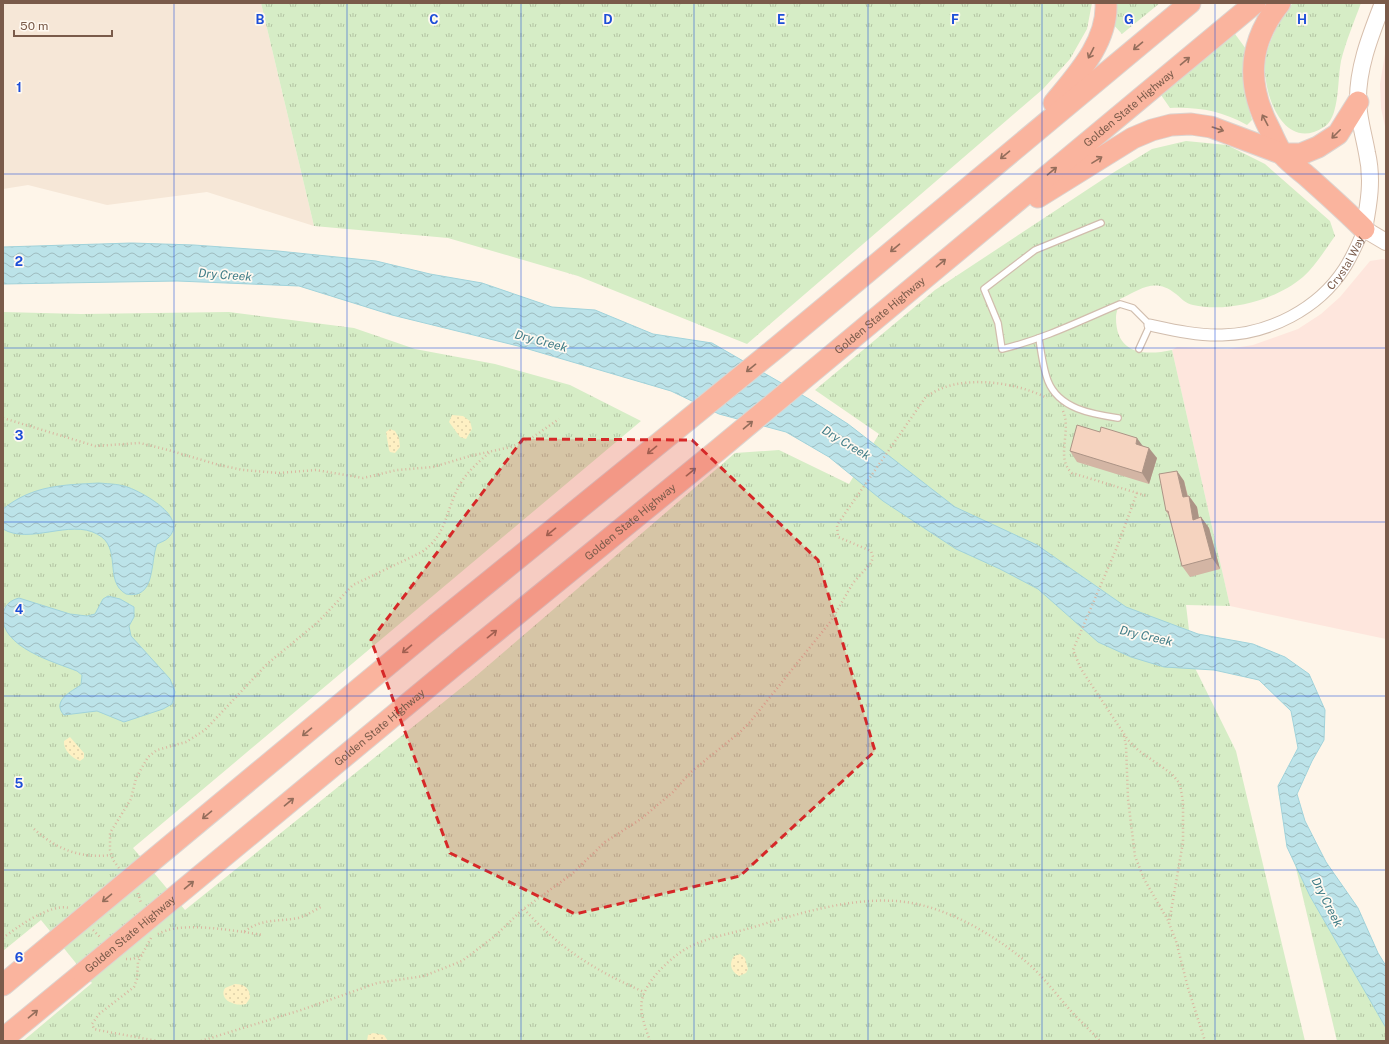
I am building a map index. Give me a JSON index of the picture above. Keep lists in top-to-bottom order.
{
  "streets": {
    "highway": ["Golden State Highway"],
    "street": ["Crystal Way"]
  },
  "water": ["Dry Creek"],
  "scale_bar": "50 m",
  "grid": {
    "columns": [
      "B",
      "C",
      "D",
      "E",
      "F",
      "G",
      "H"
    ],
    "rows": [
      "1",
      "2",
      "3",
      "4",
      "5",
      "6"
    ]
  }
}
